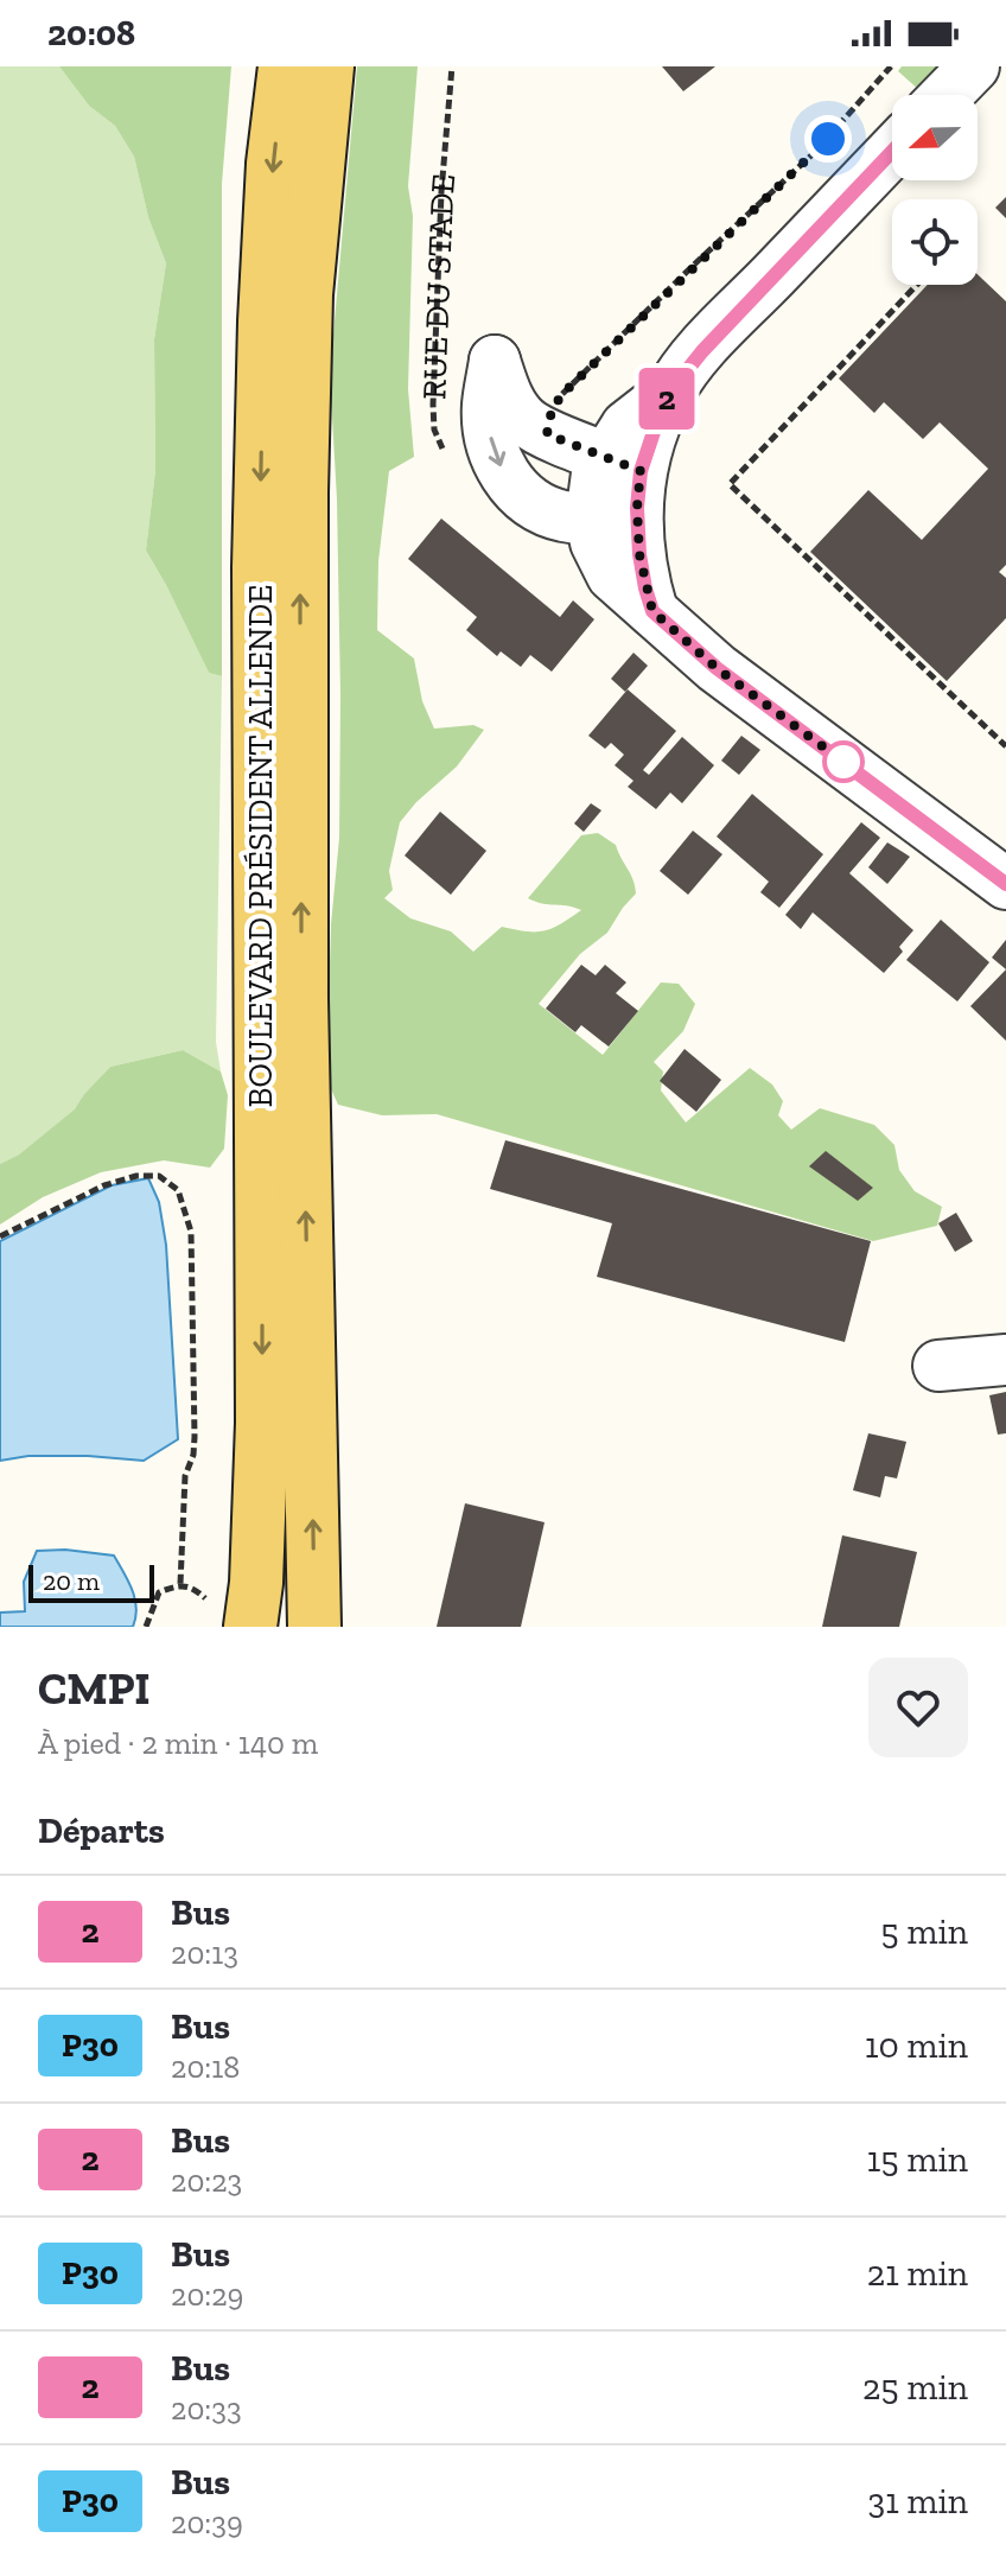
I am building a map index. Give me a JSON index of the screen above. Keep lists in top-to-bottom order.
{
  "streets": {
    "main road": ["BOULEVARD PRÉSIDENT ALLENDE"],
    "street": ["RUE DU STADE"]
  },
  "lines": ["bus line 2"],
  "scale_bar": "20 m",
  "north": "left",
  "page": {
    "status": "20:08",
    "on_map": "2",
    "scale": "20 m",
    "heading": [
      ["CMPI", "À pied · 2 min · 140 m"],
      "Départs"
    ],
    "list": [
      {
        "mark": "2",
        "name": "Bus",
        "note": "20:13",
        "value": "5 min"
      },
      {
        "mark": "P30",
        "name": "Bus",
        "note": "20:18",
        "value": "10 min"
      },
      {
        "mark": "2",
        "name": "Bus",
        "note": "20:23",
        "value": "15 min"
      },
      {
        "mark": "P30",
        "name": "Bus",
        "note": "20:29",
        "value": "21 min"
      },
      {
        "mark": "2",
        "name": "Bus",
        "note": "20:33",
        "value": "25 min"
      },
      {
        "mark": "P30",
        "name": "Bus",
        "note": "20:39",
        "value": "31 min"
      }
    ]
  }
}
